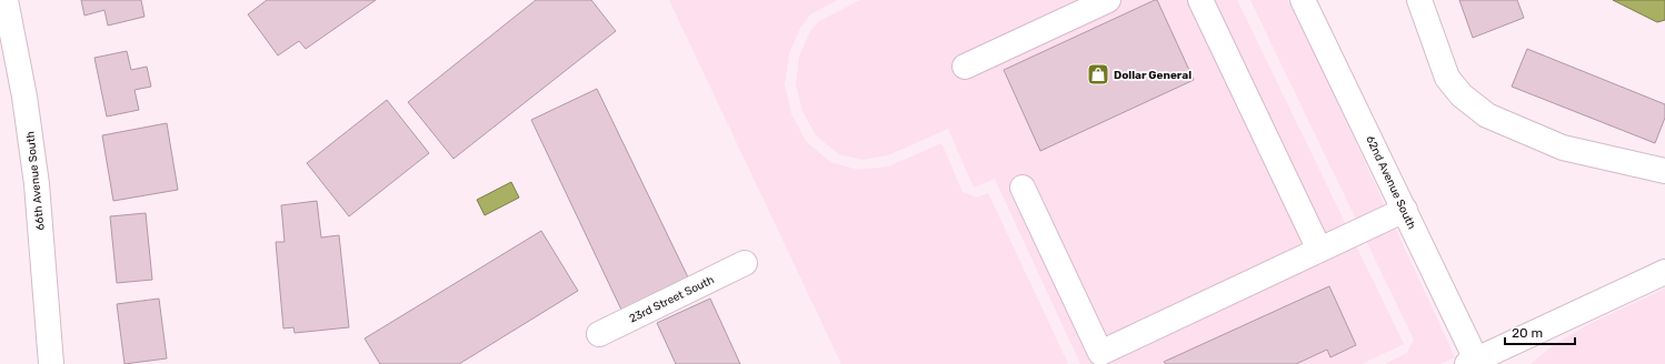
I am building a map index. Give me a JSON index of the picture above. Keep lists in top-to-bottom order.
{
  "streets": {
    "street": ["66th Avenue South", "62nd Avenue South", "23rd Street South"]
  },
  "places": {
    "shop": ["Dollar General"]
  },
  "scale_bar": "20 m"
}
